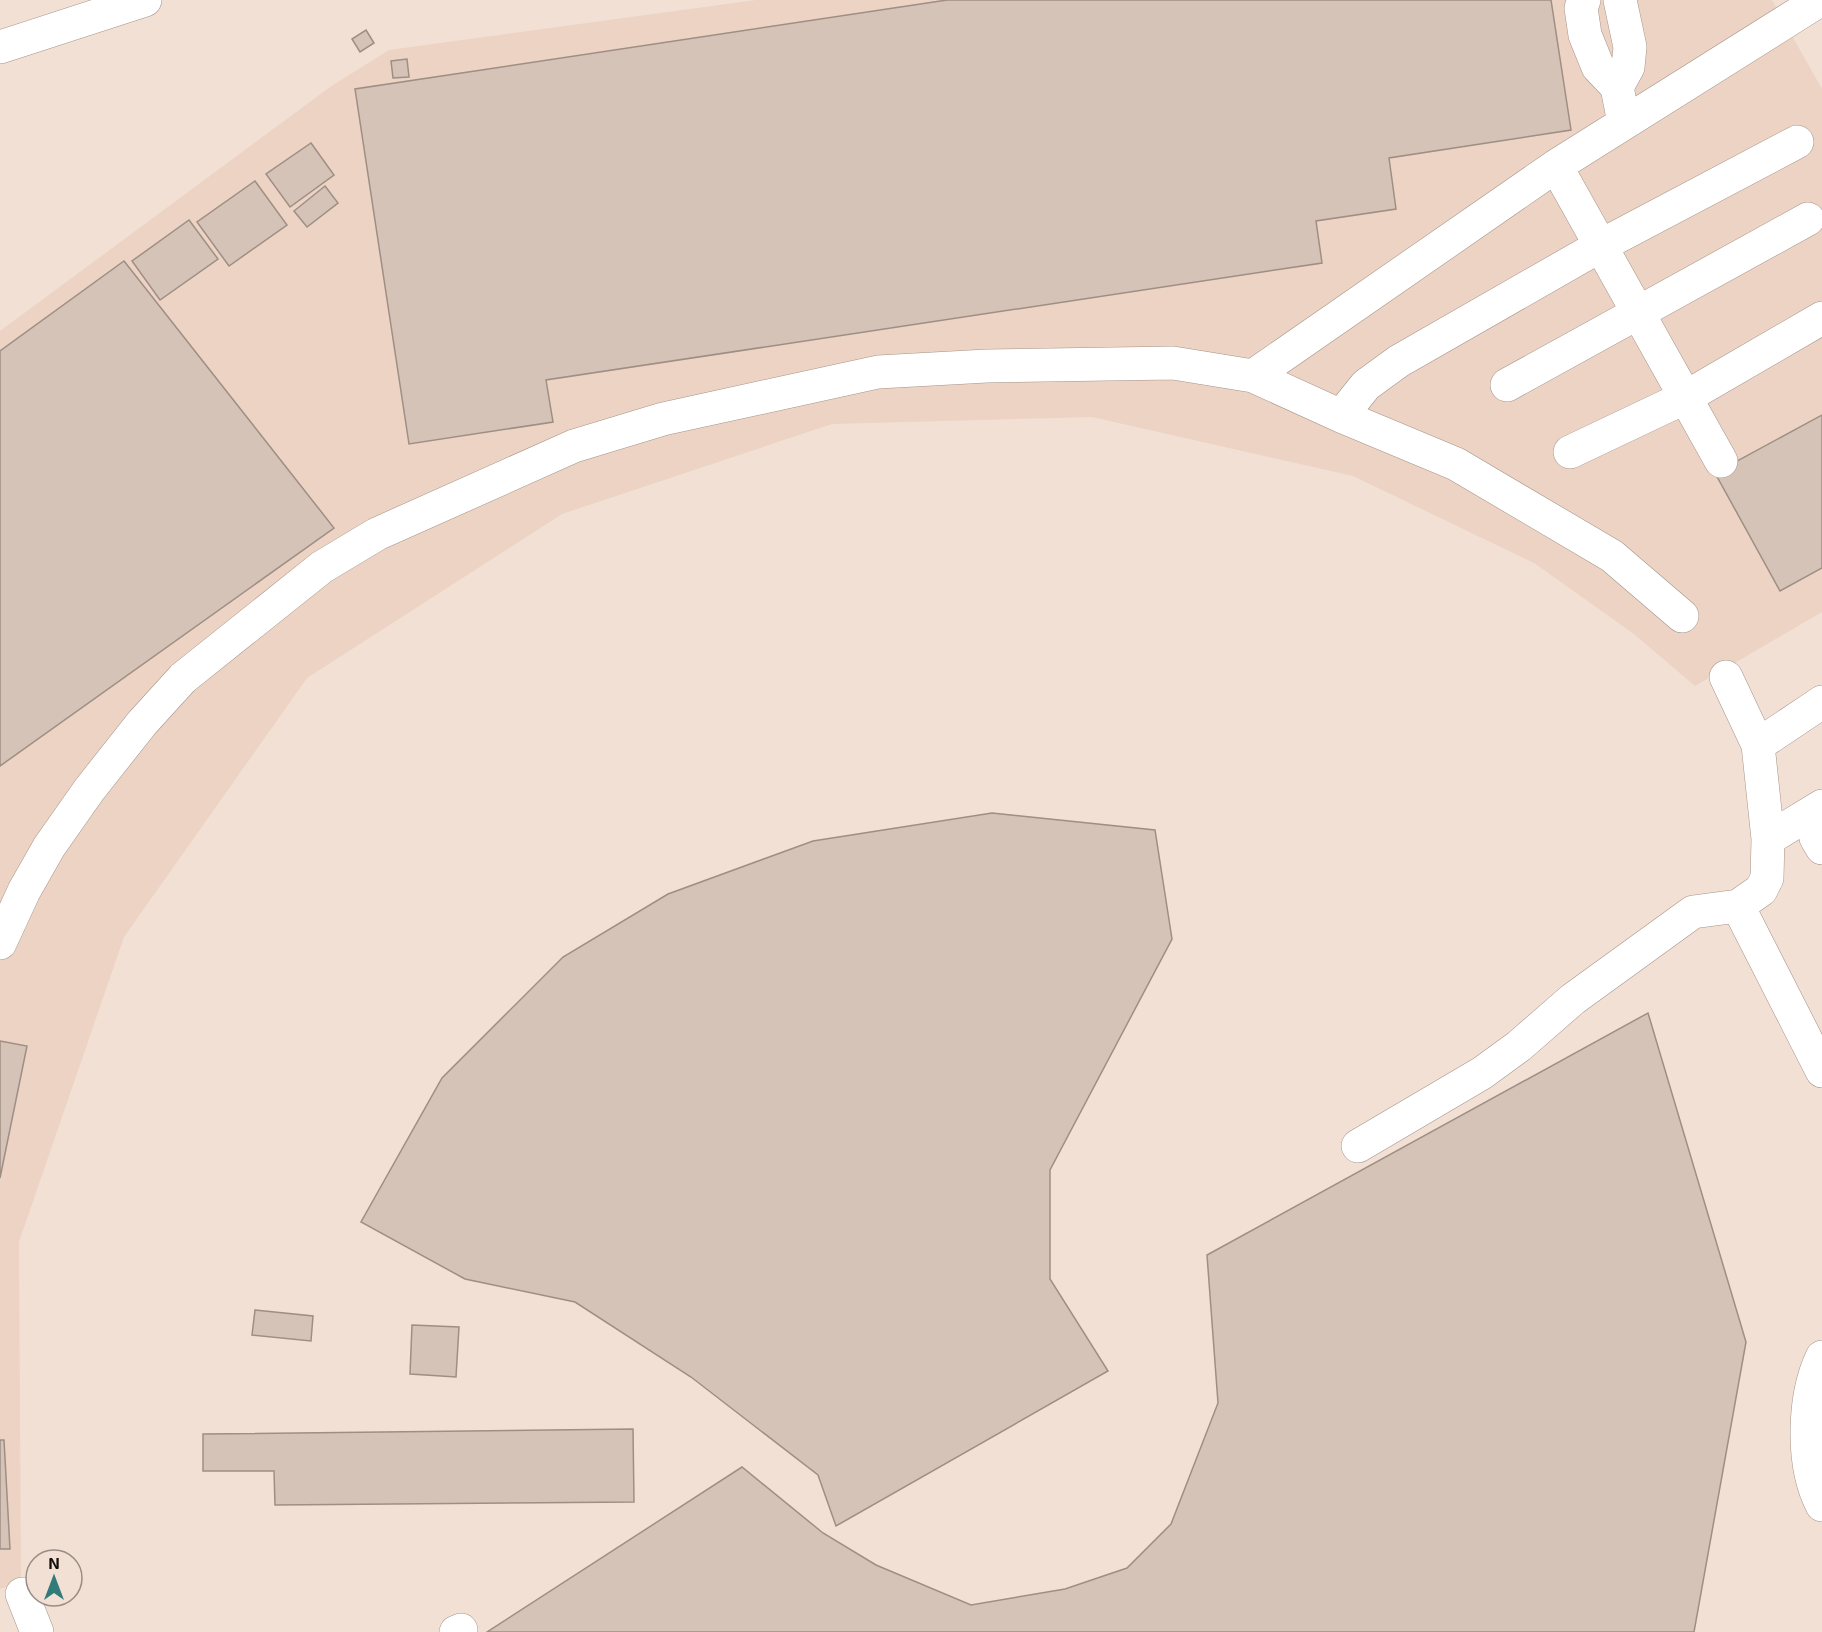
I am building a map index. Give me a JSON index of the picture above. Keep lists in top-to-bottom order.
{
  "north": "top"
}
